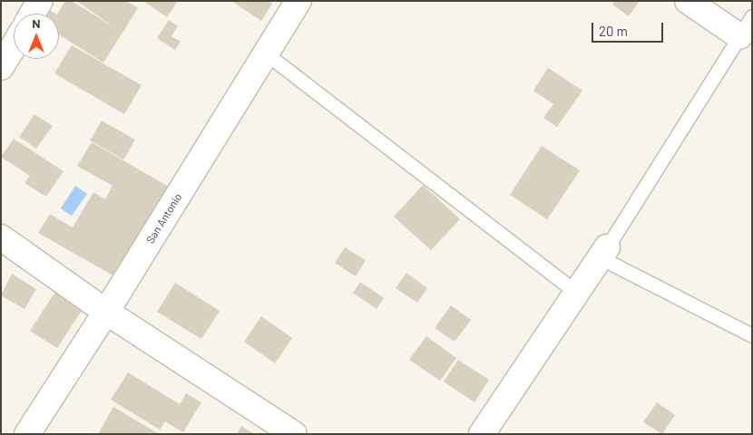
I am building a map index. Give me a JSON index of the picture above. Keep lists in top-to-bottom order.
{
  "streets": {
    "street": ["San Antonio"]
  },
  "scale_bar": "20 m",
  "north": "top"
}
